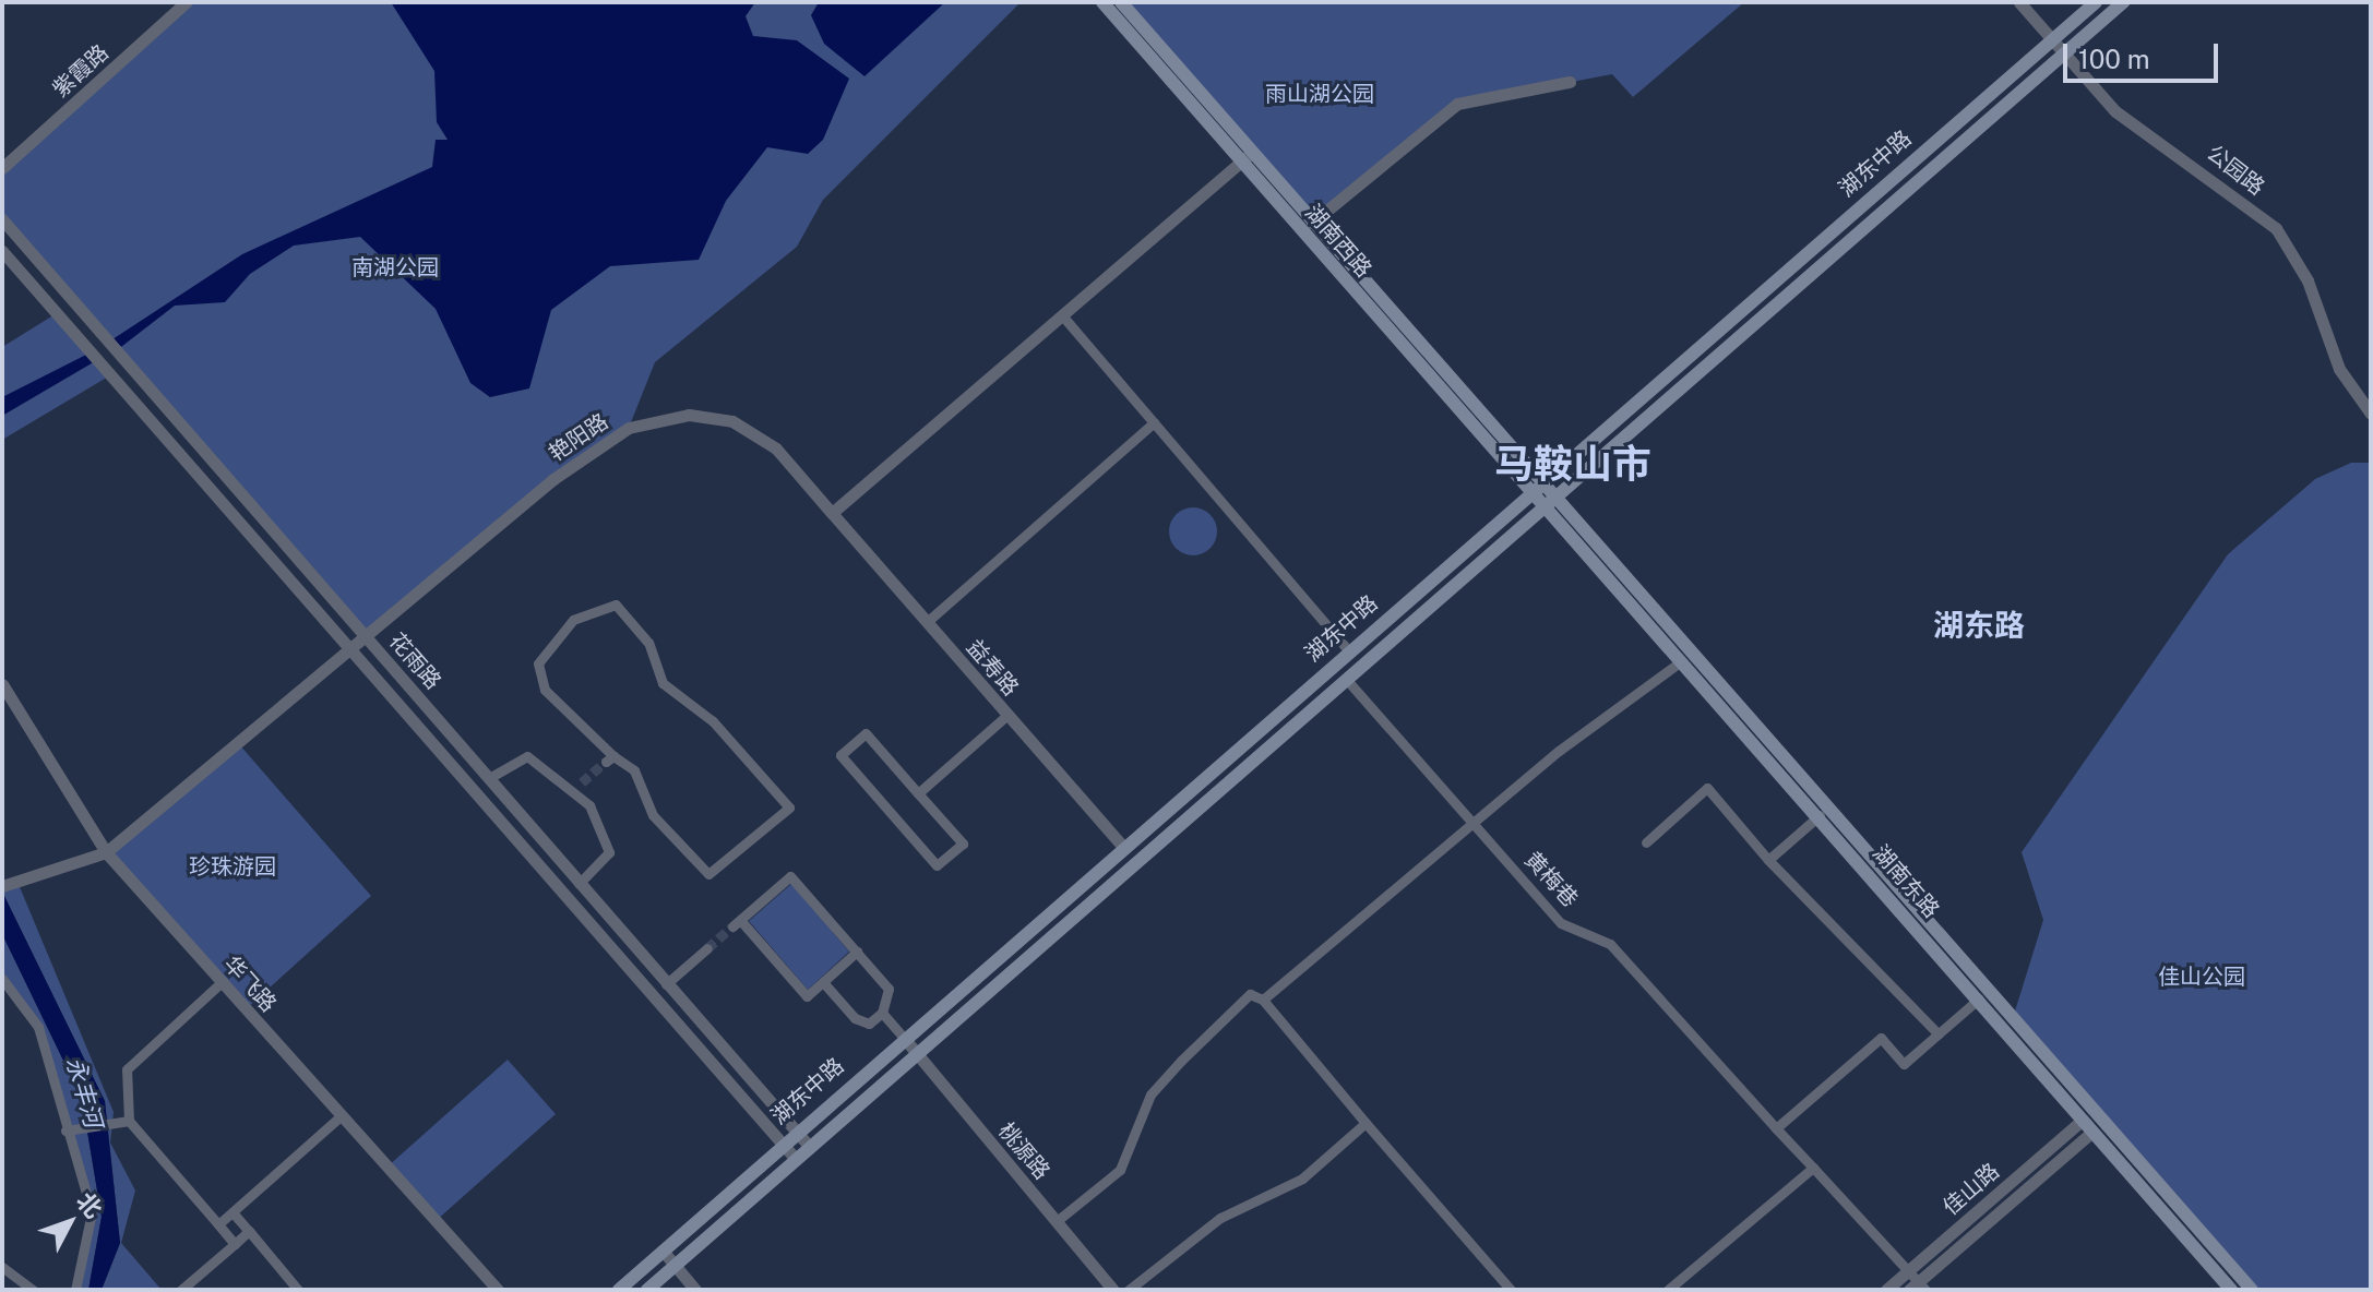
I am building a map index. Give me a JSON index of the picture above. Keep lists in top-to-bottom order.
{
  "streets": {
    "main road": ["湖东中路", "湖南西路", "湖南东路"],
    "street": [
      "紫霞路",
      "公园路",
      "艳阳路",
      "花雨路",
      "益寿路",
      "黄梅巷",
      "华飞路",
      "桃源路",
      "佳山路"
    ]
  },
  "crossings": [
    ["湖东中路", "公园路"],
    ["湖东中路", "湖南西路"],
    ["湖东中路", "花雨路"],
    ["湖东中路", "益寿路"],
    ["湖东中路", "黄梅巷"],
    ["湖东中路", "湖南东路"],
    ["湖东中路", "桃源路"],
    ["艳阳路", "花雨路"],
    ["艳阳路", "益寿路"],
    ["艳阳路", "华飞路"],
    ["湖南东路", "佳山路"]
  ],
  "districts": ["马鞍山市", "湖东路"],
  "water": ["永丰河"],
  "parks": [
    "雨山湖公园",
    "南湖公园",
    "珍珠游园",
    "佳山公园"
  ],
  "scale_bar": "100 m",
  "north": "top right"
}
